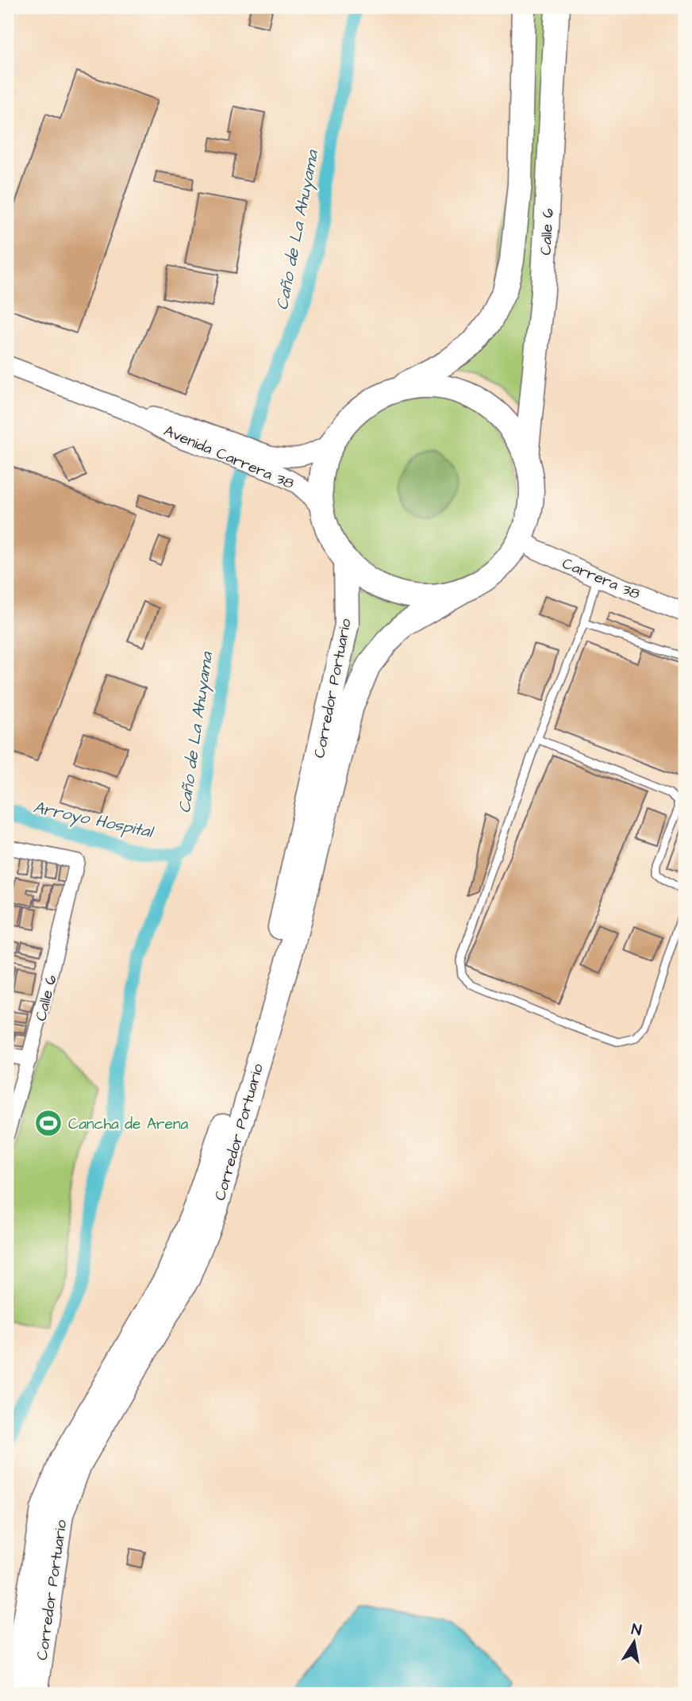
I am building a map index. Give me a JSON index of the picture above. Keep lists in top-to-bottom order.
{
  "streets": {
    "main road": ["Calle 6", "Corredor Portuario"],
    "street": ["Avenida Carrera 38", "Carrera 38"]
  },
  "water": ["Caño de La Ahuyama", "Arroyo Hospital"],
  "places": {
    "sports": ["Cancha de Arena"]
  },
  "north": "top"
}
